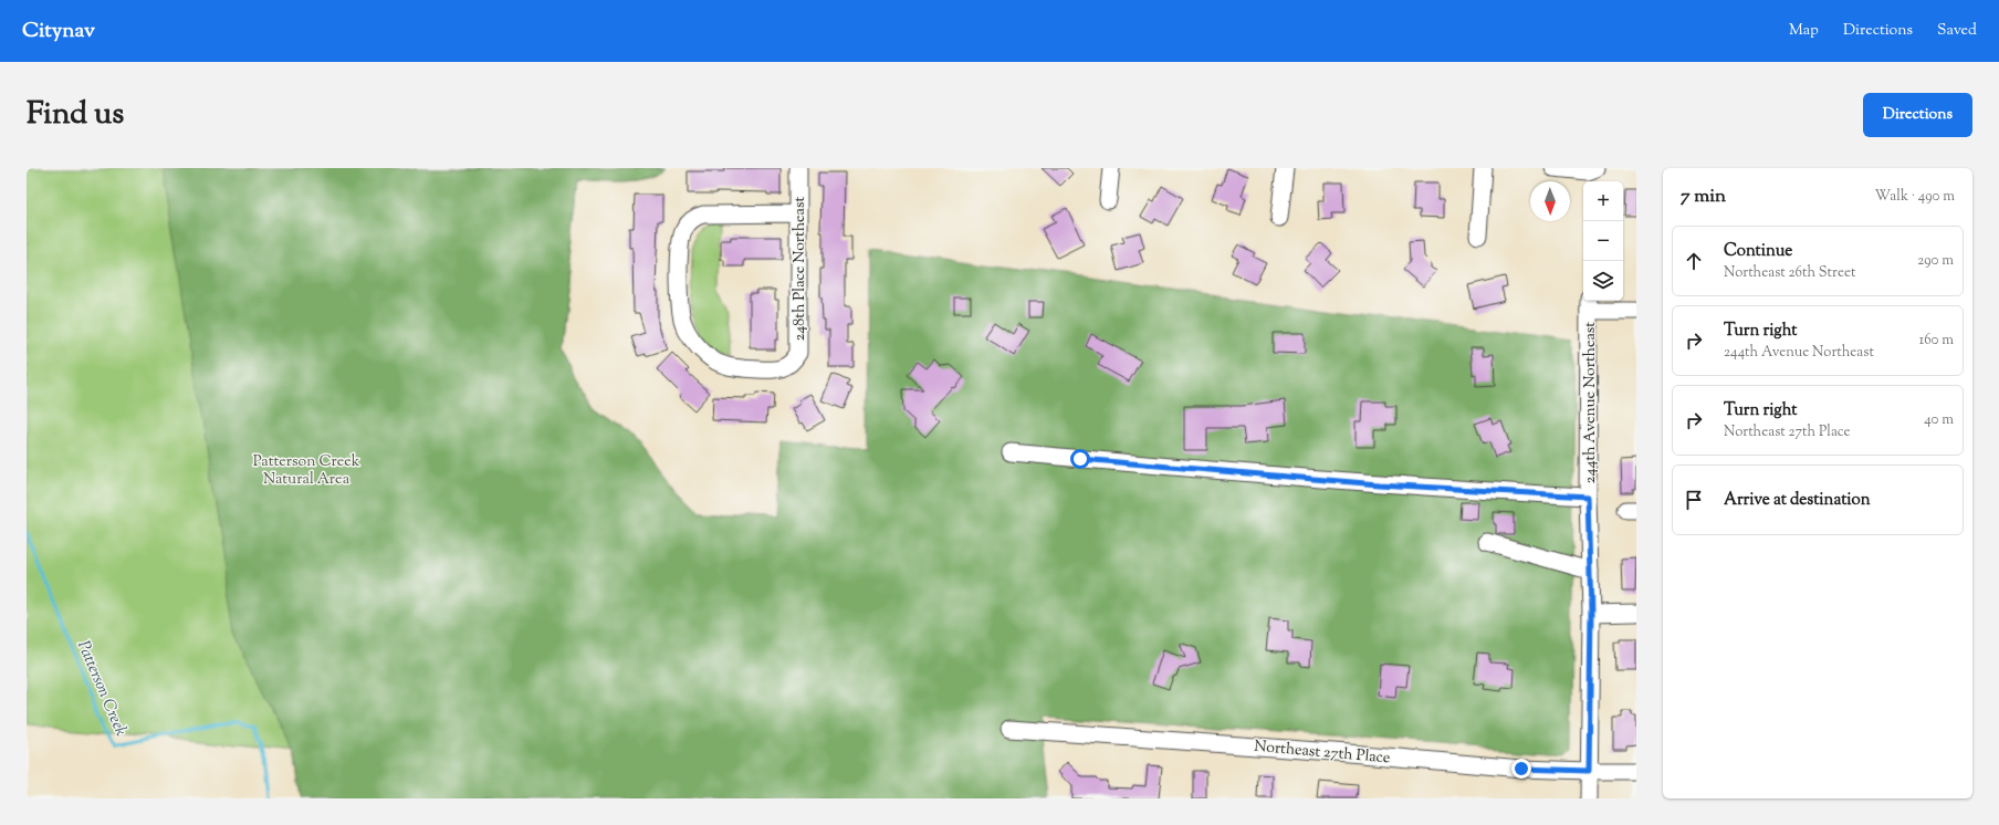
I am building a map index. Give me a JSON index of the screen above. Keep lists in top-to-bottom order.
{
  "streets": {
    "street": ["248th Place Northeast", "244th Avenue Northeast", "Northeast 27th Place"]
  },
  "crossings": [
    ["244th Avenue Northeast", "Northeast 27th Place"]
  ],
  "water": ["Patterson Creek"],
  "parks": ["Patterson Creek Natural Area"],
  "north": "bottom",
  "page": {
    "header": "Citynav",
    "nav": ["Map", "Directions", "Saved"],
    "title": "Find us",
    "buttons": "Directions",
    "heading": ["7 min", "Walk · 490 m"],
    "map_buttons": ["+", "−"],
    "list": [
      ["Continue", "Northeast 26th Street", "290 m"],
      ["Turn right", "244th Avenue Northeast", "160 m"],
      ["Turn right", "Northeast 27th Place", "40 m"],
      "Arrive at destination"
    ]
  }
}
